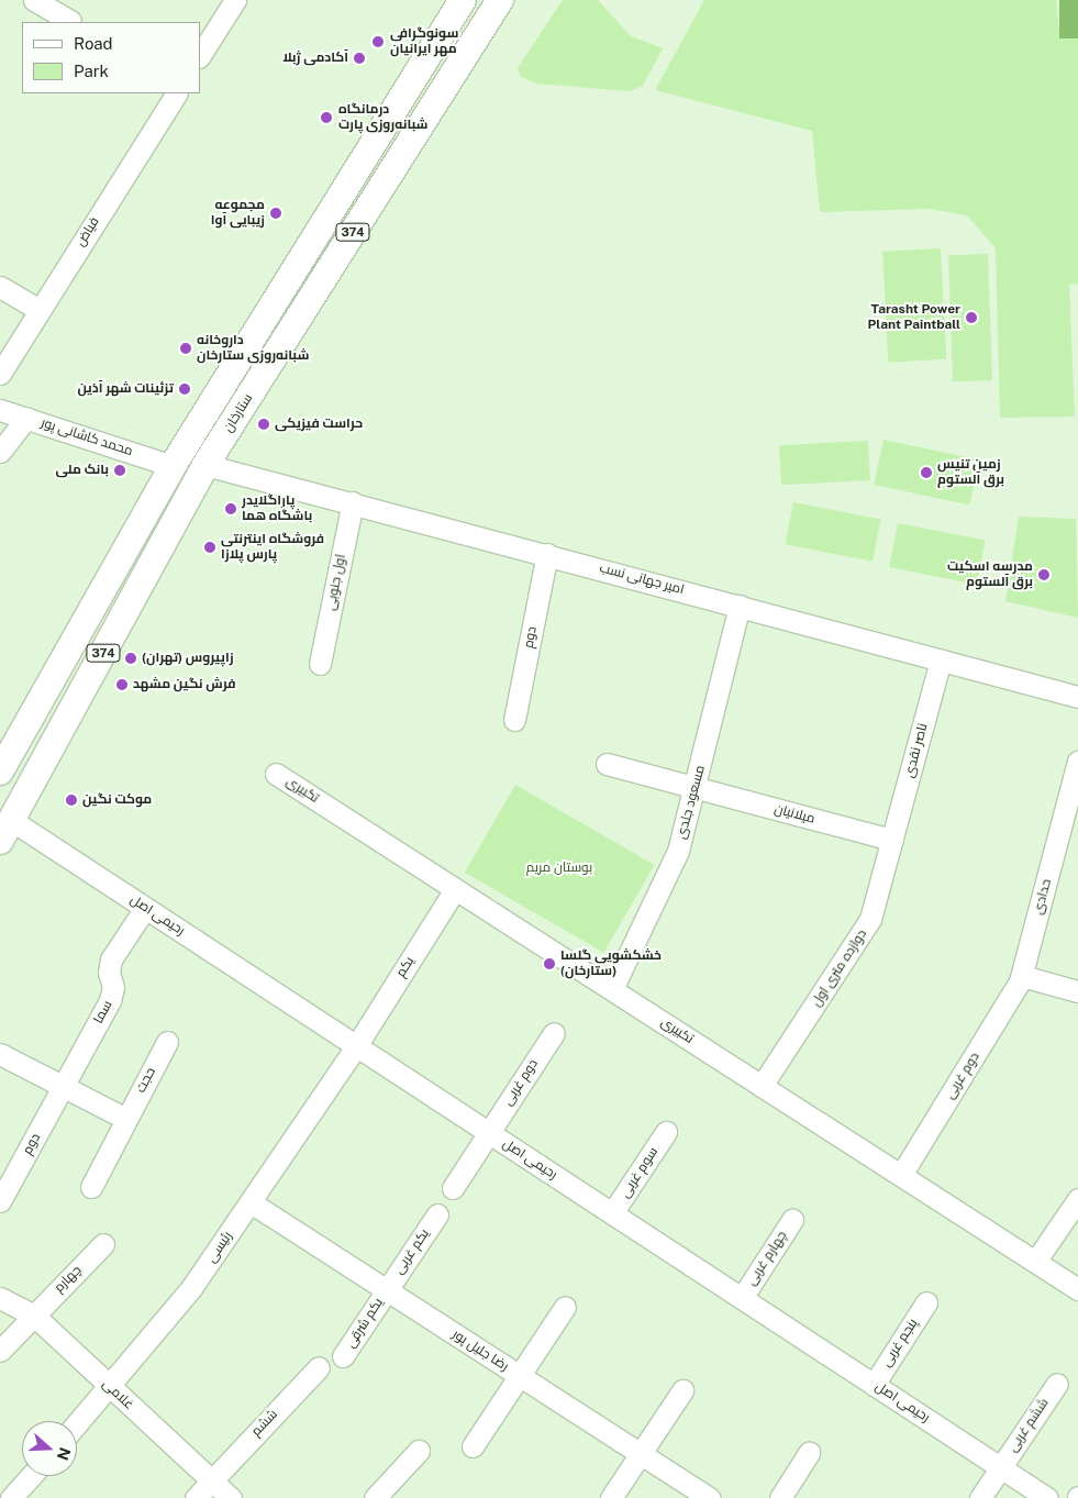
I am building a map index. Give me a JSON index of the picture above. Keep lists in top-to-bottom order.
{
  "streets": {
    "main road": ["374", "ستارخان"],
    "street": [
      "فیاض",
      "محمد کاشانی پور",
      "امیر جهانی نسب",
      "اول جنوبی",
      "دوم",
      "ناصر نقدی",
      "تکبیری",
      "مسعود جلدی",
      "میلانیان",
      "حدادی",
      "رحیمی اصل",
      "یکم",
      "دوازده متری اول",
      "سما",
      "دوم غربی",
      "حجت",
      "سوم غربی",
      "رئیسی",
      "یکم غربی",
      "چهارم غربی",
      "چهارم",
      "یکم شرقی",
      "پنجم غربی",
      "رضا جلیل پور",
      "غلامی",
      "ششم",
      "ششم غربی"
    ]
  },
  "crossings": [
    ["ستارخان", "محمد کاشانی پور"],
    ["ستارخان", "امیر جهانی نسب"],
    ["ستارخان", "رحیمی اصل"],
    ["امیر جهانی نسب", "اول جنوبی"],
    ["امیر جهانی نسب", "دوم"],
    ["امیر جهانی نسب", "ناصر نقدی"],
    ["امیر جهانی نسب", "مسعود جلدی"],
    ["دوم", "سما"],
    ["ناصر نقدی", "میلانیان"],
    ["ناصر نقدی", "دوازده متری اول"],
    ["تکبیری", "مسعود جلدی"],
    ["تکبیری", "یکم"],
    ["تکبیری", "دوازده متری اول"],
    ["تکبیری", "دوم غربی"],
    ["مسعود جلدی", "میلانیان"],
    ["میلانیان", "دوازده متری اول"],
    ["حدادی", "دوم غربی"],
    ["رحیمی اصل", "یکم"],
    ["رحیمی اصل", "سما"],
    ["رحیمی اصل", "دوم غربی"],
    ["رحیمی اصل", "سوم غربی"],
    ["رحیمی اصل", "رئیسی"],
    ["رحیمی اصل", "چهارم غربی"],
    ["رحیمی اصل", "پنجم غربی"],
    ["رحیمی اصل", "ششم غربی"],
    ["یکم", "رئیسی"],
    ["رئیسی", "رضا جلیل پور"],
    ["رئیسی", "غلامی"],
    ["یکم غربی", "یکم شرقی"],
    ["یکم غربی", "رضا جلیل پور"],
    ["چهارم", "غلامی"],
    ["یکم شرقی", "رضا جلیل پور"],
    ["غلامی", "ششم"]
  ],
  "parks": ["بوستان مریم"],
  "places": [
    "سونوگرافی مهر ایرانیان",
    "آکادمی ژبلا",
    "درمانگاه شبانه‌روزی پارت",
    "مجموعه زیبایی آوا",
    "Tarasht Power Plant Paintball",
    "داروخانه شبانه‌روزی ستارخان",
    "تزئینات شهر آذین",
    "حراست فیزیکی",
    "بانک ملی",
    "زمین تنیس برق آلستوم",
    "پاراگلایدر باشگاه هما",
    "فروشگاه اینترنتی پارس پلازا",
    "مدرسه اسکیت برق آلستوم",
    "زاپیروس (تهران)",
    "فرش نگین مشهد",
    "موکت نگین",
    "خشکشویی گلسا (ستارخان)"
  ],
  "legend": ["Road", "Park"],
  "north": "right"
}
